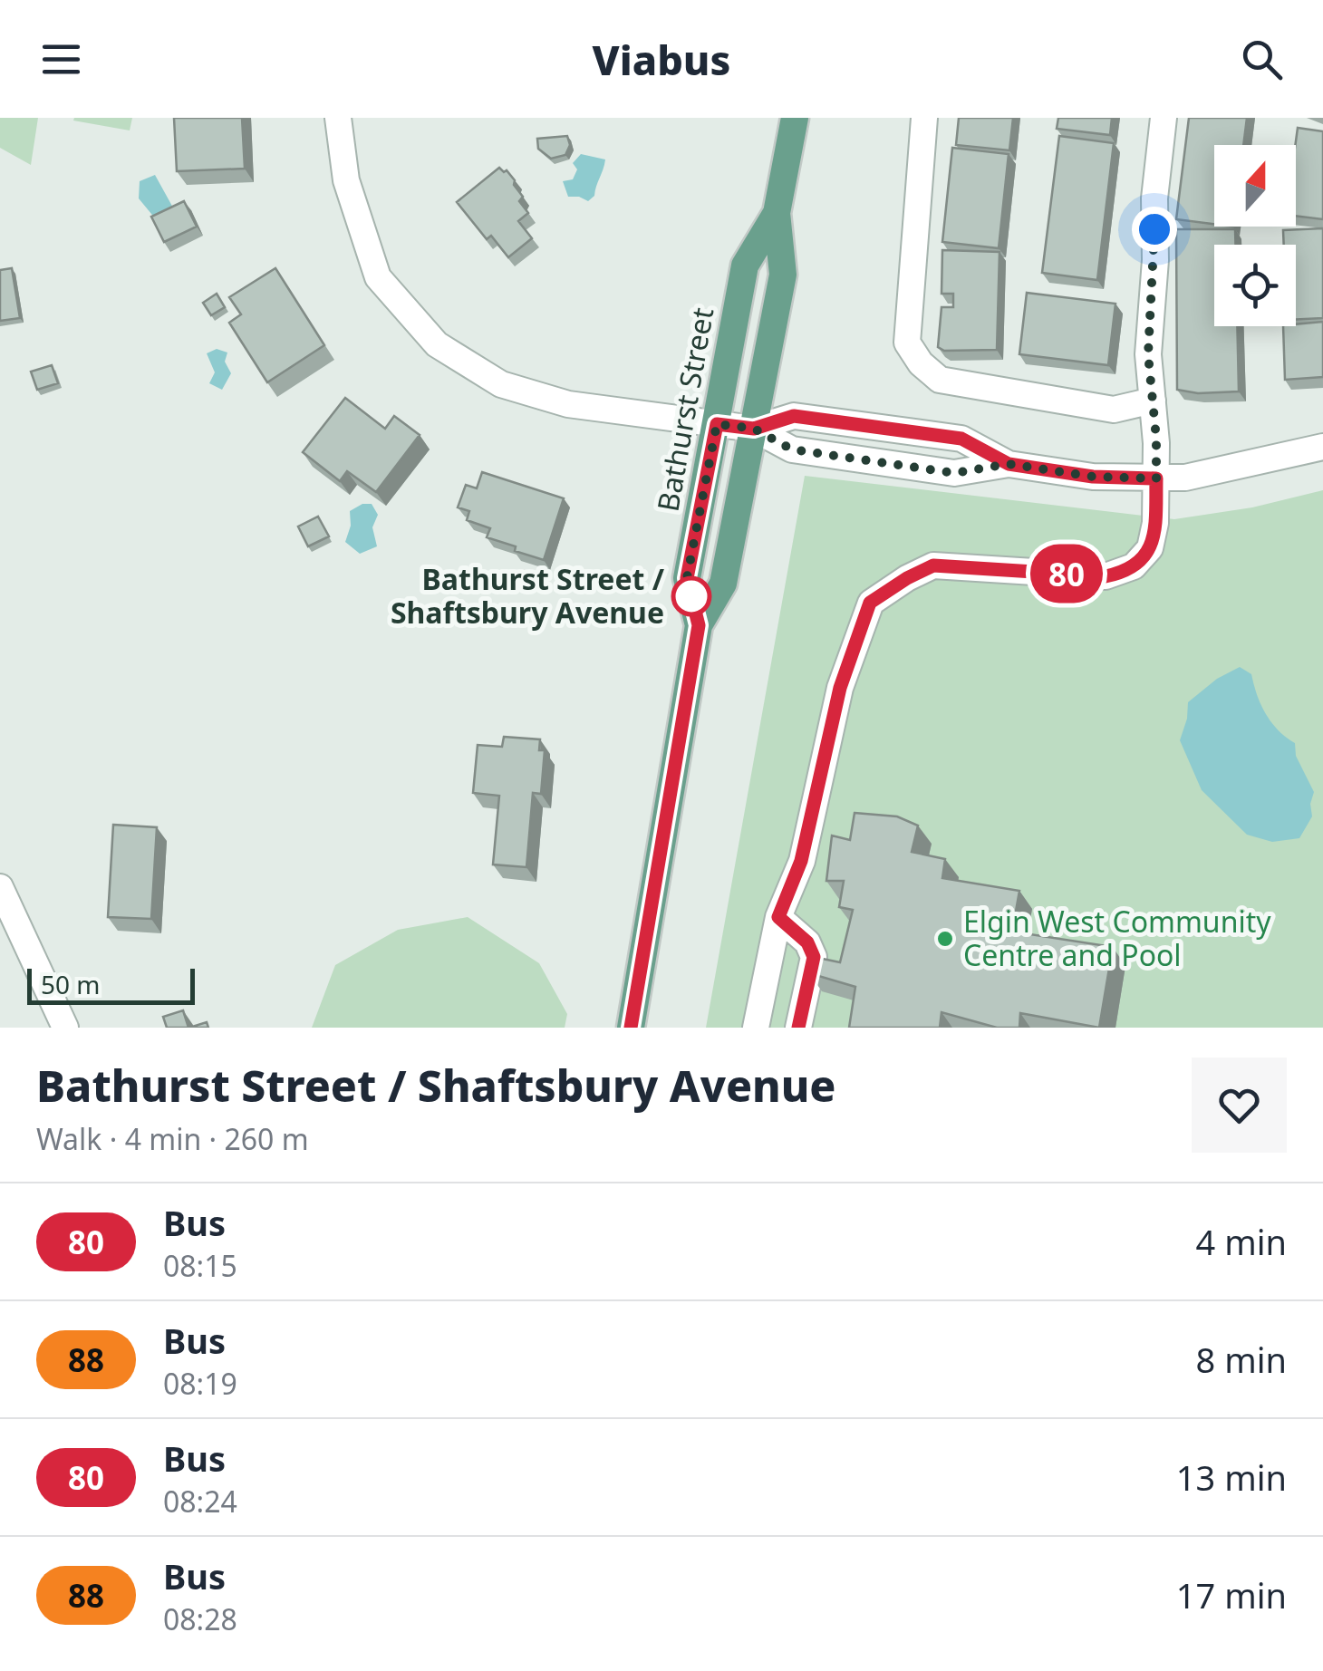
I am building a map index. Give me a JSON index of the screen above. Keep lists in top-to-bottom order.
{
  "streets": {
    "main road": ["Bathurst Street"]
  },
  "places": ["Bathurst Street / Shaftsbury Avenue", "Elgin West Community Centre and Pool"],
  "lines": ["bus line 80"],
  "scale_bar": "50 m",
  "north": "top",
  "page": {
    "header": "Viabus",
    "on_map": "80",
    "scale": "50 m",
    "heading": ["Bathurst Street / Shaftsbury Avenue", "Walk · 4 min · 260 m"],
    "list": [
      {
        "mark": "80",
        "name": "Bus",
        "note": "08:15",
        "value": "4 min"
      },
      {
        "mark": "88",
        "name": "Bus",
        "note": "08:19",
        "value": "8 min"
      },
      {
        "mark": "80",
        "name": "Bus",
        "note": "08:24",
        "value": "13 min"
      },
      {
        "mark": "88",
        "name": "Bus",
        "note": "08:28",
        "value": "17 min"
      }
    ]
  }
}
